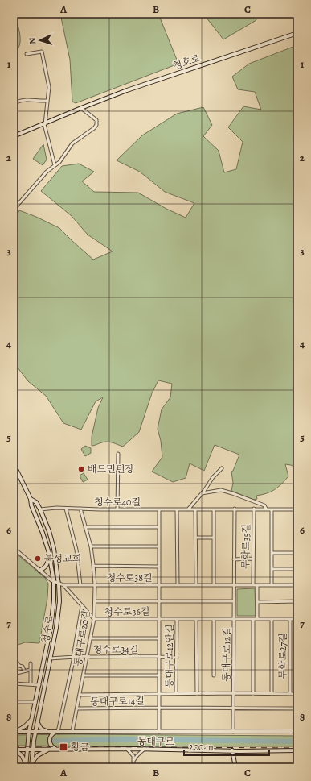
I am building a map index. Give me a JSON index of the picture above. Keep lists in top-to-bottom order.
{
  "streets": {
    "main road": ["청호로", "청수로", "동대구로"],
    "street": [
      "청수로40길",
      "무학로35길",
      "청수로38길",
      "청수로36길",
      "동대구로20길",
      "청수로34길",
      "동대구로12길",
      "동대구로12안길",
      "무학로27길",
      "동대구로14길"
    ]
  },
  "crossings": [
    ["청수로40길", "무학로35길"],
    ["청수로40길", "청수로"],
    ["청수로40길", "동대구로20길"],
    ["청수로40길", "동대구로12길"],
    ["청수로40길", "동대구로14길"],
    ["청수로38길", "청수로36길"],
    ["청수로38길", "동대구로20길"],
    ["청수로38길", "동대구로12길"],
    ["청수로38길", "동대구로14길"],
    ["청수로36길", "청수로"],
    ["청수로36길", "동대구로20길"],
    ["청수로36길", "동대구로12길"],
    ["청수로36길", "동대구로12안길"],
    ["청수로36길", "무학로27길"],
    ["청수로36길", "동대구로14길"],
    ["청수로", "청수로34길"],
    ["청수로", "동대구로"],
    ["동대구로20길", "청수로34길"],
    ["동대구로20길", "동대구로14길"],
    ["동대구로20길", "동대구로"],
    ["청수로34길", "동대구로14길"],
    ["동대구로12길", "동대구로12안길"],
    ["동대구로12길", "동대구로"],
    ["동대구로12안길", "동대구로14길"],
    ["동대구로14길", "동대구로"]
  ],
  "places": {
    "other": ["배드민턴장", "북성교회"],
    "transit": ["황금"]
  },
  "scale_bar": "200 m",
  "north": "left",
  "grid": {
    "columns": ["A", "B", "C"],
    "rows": [
      "1",
      "2",
      "3",
      "4",
      "5",
      "6",
      "7",
      "8"
    ]
  }
}
